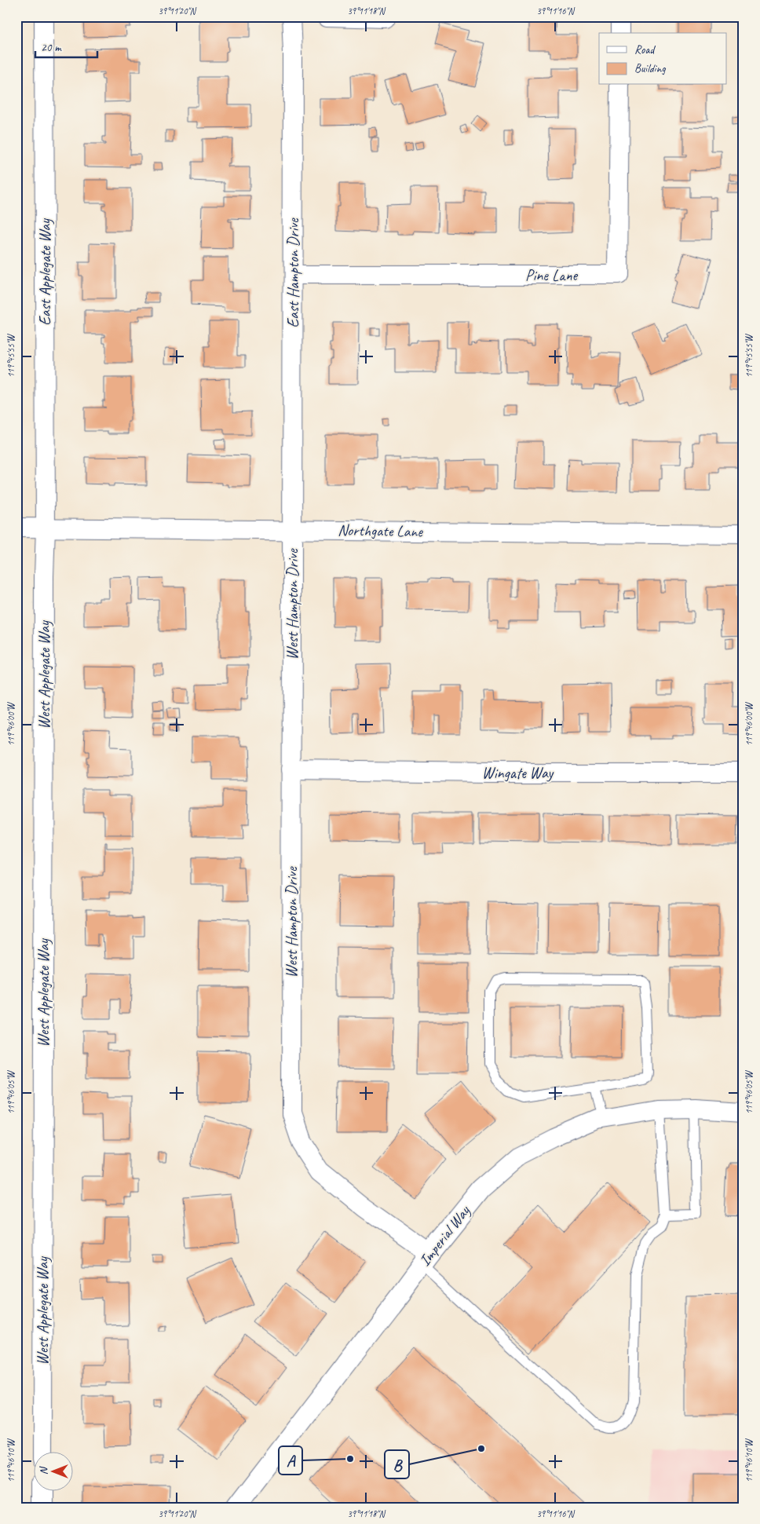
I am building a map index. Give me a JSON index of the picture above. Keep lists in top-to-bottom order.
{
  "streets": {
    "street": [
      "East Applegate Way",
      "East Hampton Drive",
      "Pine Lane",
      "Northgate Lane",
      "West Hampton Drive",
      "West Applegate Way",
      "Wingate Way",
      "Imperial Way"
    ]
  },
  "crossings": [
    ["East Applegate Way", "Northgate Lane"],
    ["East Applegate Way", "West Applegate Way"],
    ["East Hampton Drive", "Pine Lane"],
    ["East Hampton Drive", "Northgate Lane"],
    ["East Hampton Drive", "West Hampton Drive"],
    ["Northgate Lane", "West Hampton Drive"],
    ["Northgate Lane", "West Applegate Way"],
    ["West Hampton Drive", "Wingate Way"],
    ["West Hampton Drive", "Imperial Way"]
  ],
  "places": ["B", "A"],
  "legend": ["Road", "Building"],
  "scale_bar": "20 m",
  "north": "left",
  "coordinates": [
    "39°11'20\"N",
    "39°11'18\"N",
    "39°11'16\"N",
    "119°45'55\"W",
    "119°46'00\"W",
    "119°46'05\"W",
    "119°46'10\"W"
  ]
}
